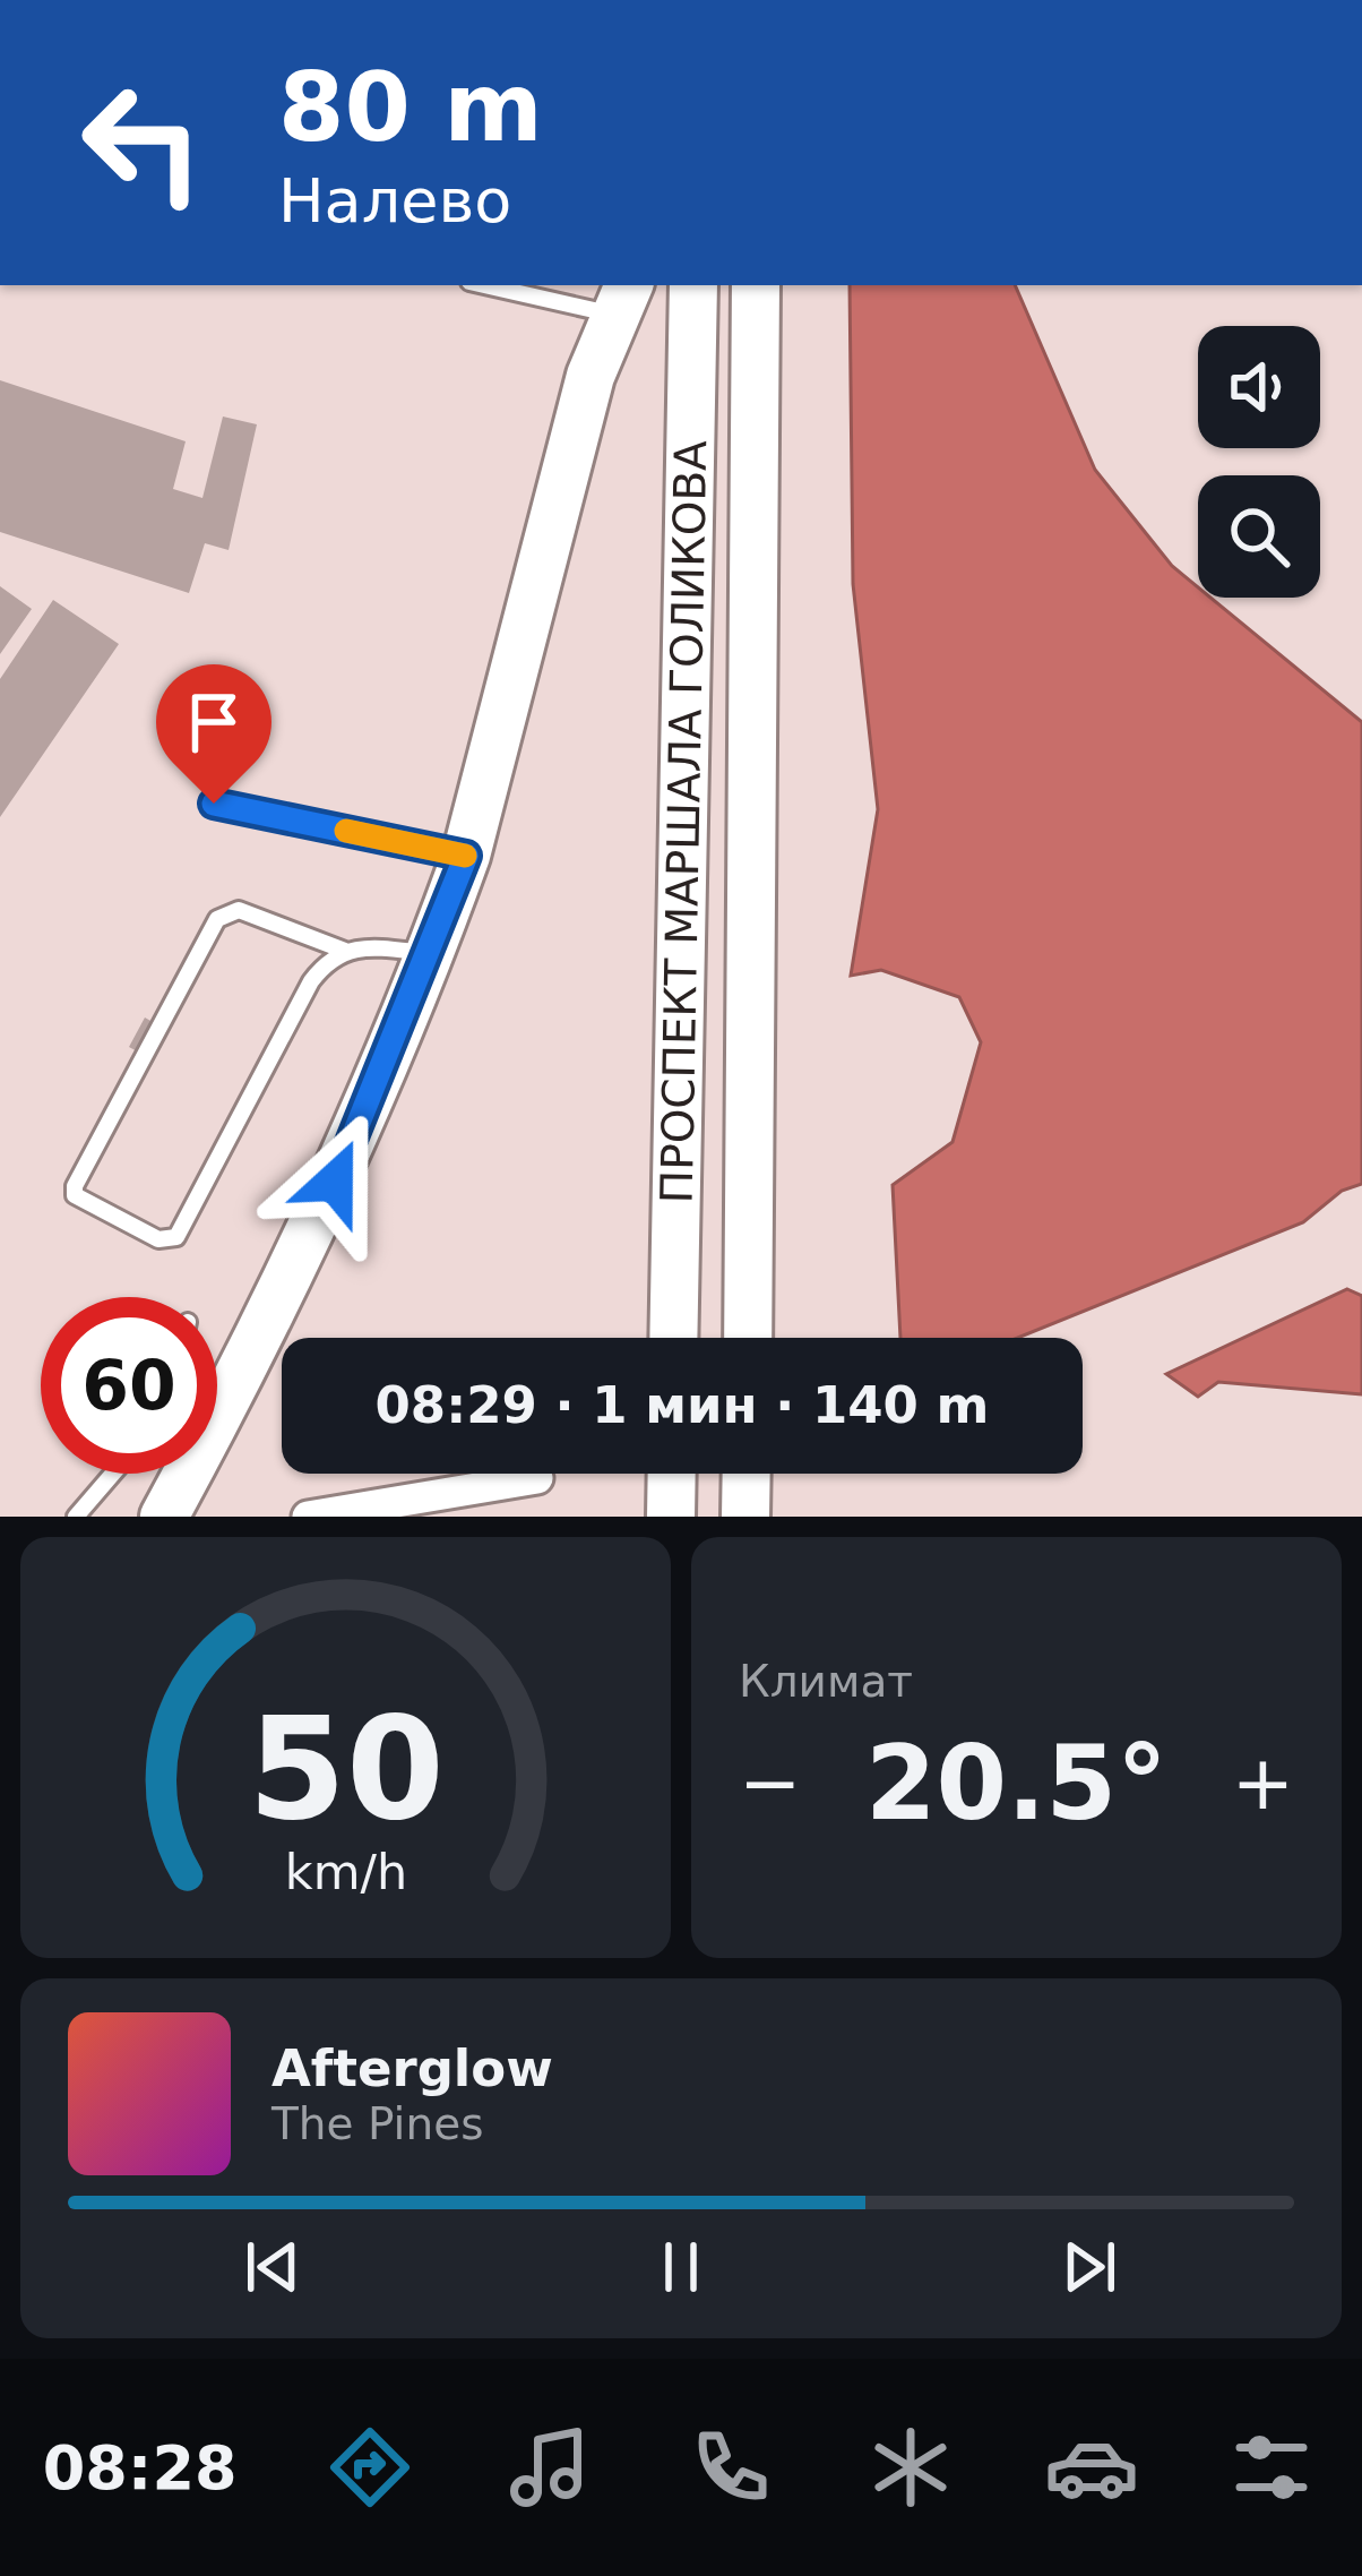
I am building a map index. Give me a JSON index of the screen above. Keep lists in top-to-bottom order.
{
  "streets": {
    "main road": ["ПРОСПЕКТ МАРШАЛА ГОЛИКОВА"]
  },
  "page": {
    "turn": ["80 m", "Налево"],
    "limit": "60",
    "trip": "08:29 · 1 мин · 140 m",
    "tile": "Климат",
    "heat": ["−", "20.5°", "+"],
    "song": ["Afterglow", "The Pines"],
    "tabs": "08:28",
    "gauge": ["50", "km/h"]
  }
}
